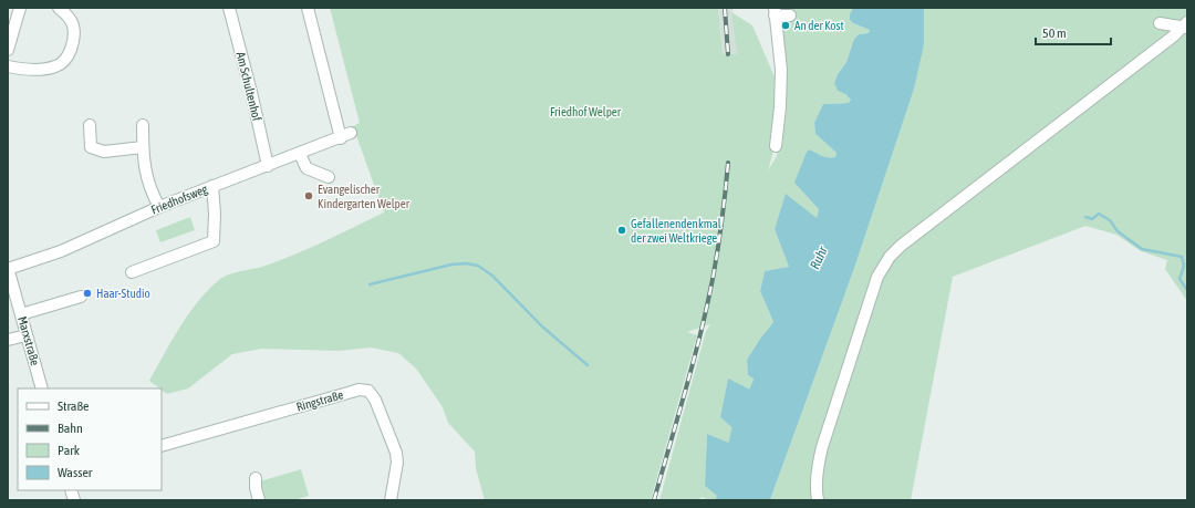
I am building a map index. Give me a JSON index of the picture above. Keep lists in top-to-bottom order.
{
  "streets": {
    "street": [
      "Am Schultenhof",
      "Friedhofsweg",
      "Marxstraße",
      "Ringstraße"
    ]
  },
  "crossings": [
    ["Am Schultenhof", "Friedhofsweg"],
    ["Friedhofsweg", "Marxstraße"]
  ],
  "water": ["Ruhr"],
  "parks": ["Friedhof Welper"],
  "places": [
    "An der Kost",
    "Evangelischer Kindergarten Welper",
    "Gefallenendenkmal der zwei Weltkriege",
    "Haar-Studio"
  ],
  "legend": [
    "Straße",
    "Bahn",
    "Park",
    "Wasser"
  ],
  "scale_bar": "50 m"
}
